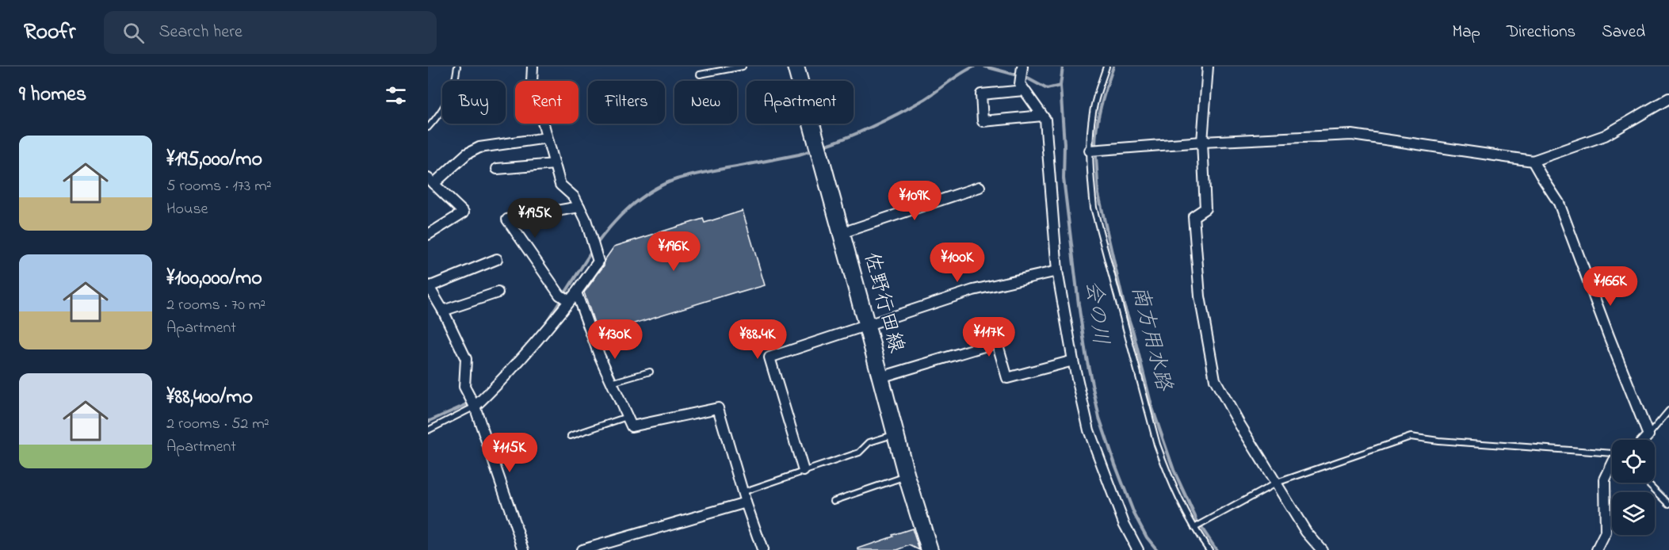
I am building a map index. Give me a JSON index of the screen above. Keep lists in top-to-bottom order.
{
  "streets": {
    "main road": ["佐野行田線"]
  },
  "water": ["会の川", "南方用水路"],
  "page": {
    "header": "Roofr",
    "search": "Search here",
    "nav": ["Map", "Directions", "Saved"],
    "heading": "9 homes",
    "chip": [
      "Buy",
      "Rent",
      "Filters",
      "New",
      "Apartment"
    ],
    "list": [
      {
        "name": "¥195,000/mo",
        "note": "5 rooms · 173 m² · House"
      },
      {
        "name": "¥100,000/mo",
        "note": "2 rooms · 70 m² · Apartment"
      },
      {
        "name": "¥88,400/mo",
        "note": "2 rooms · 52 m² · Apartment"
      }
    ],
    "price": [
      "¥109K",
      "¥195K",
      "¥196K",
      "¥100K",
      "¥166K",
      "¥117K",
      "¥130K",
      "¥88.4K",
      "¥115K"
    ]
  }
}
